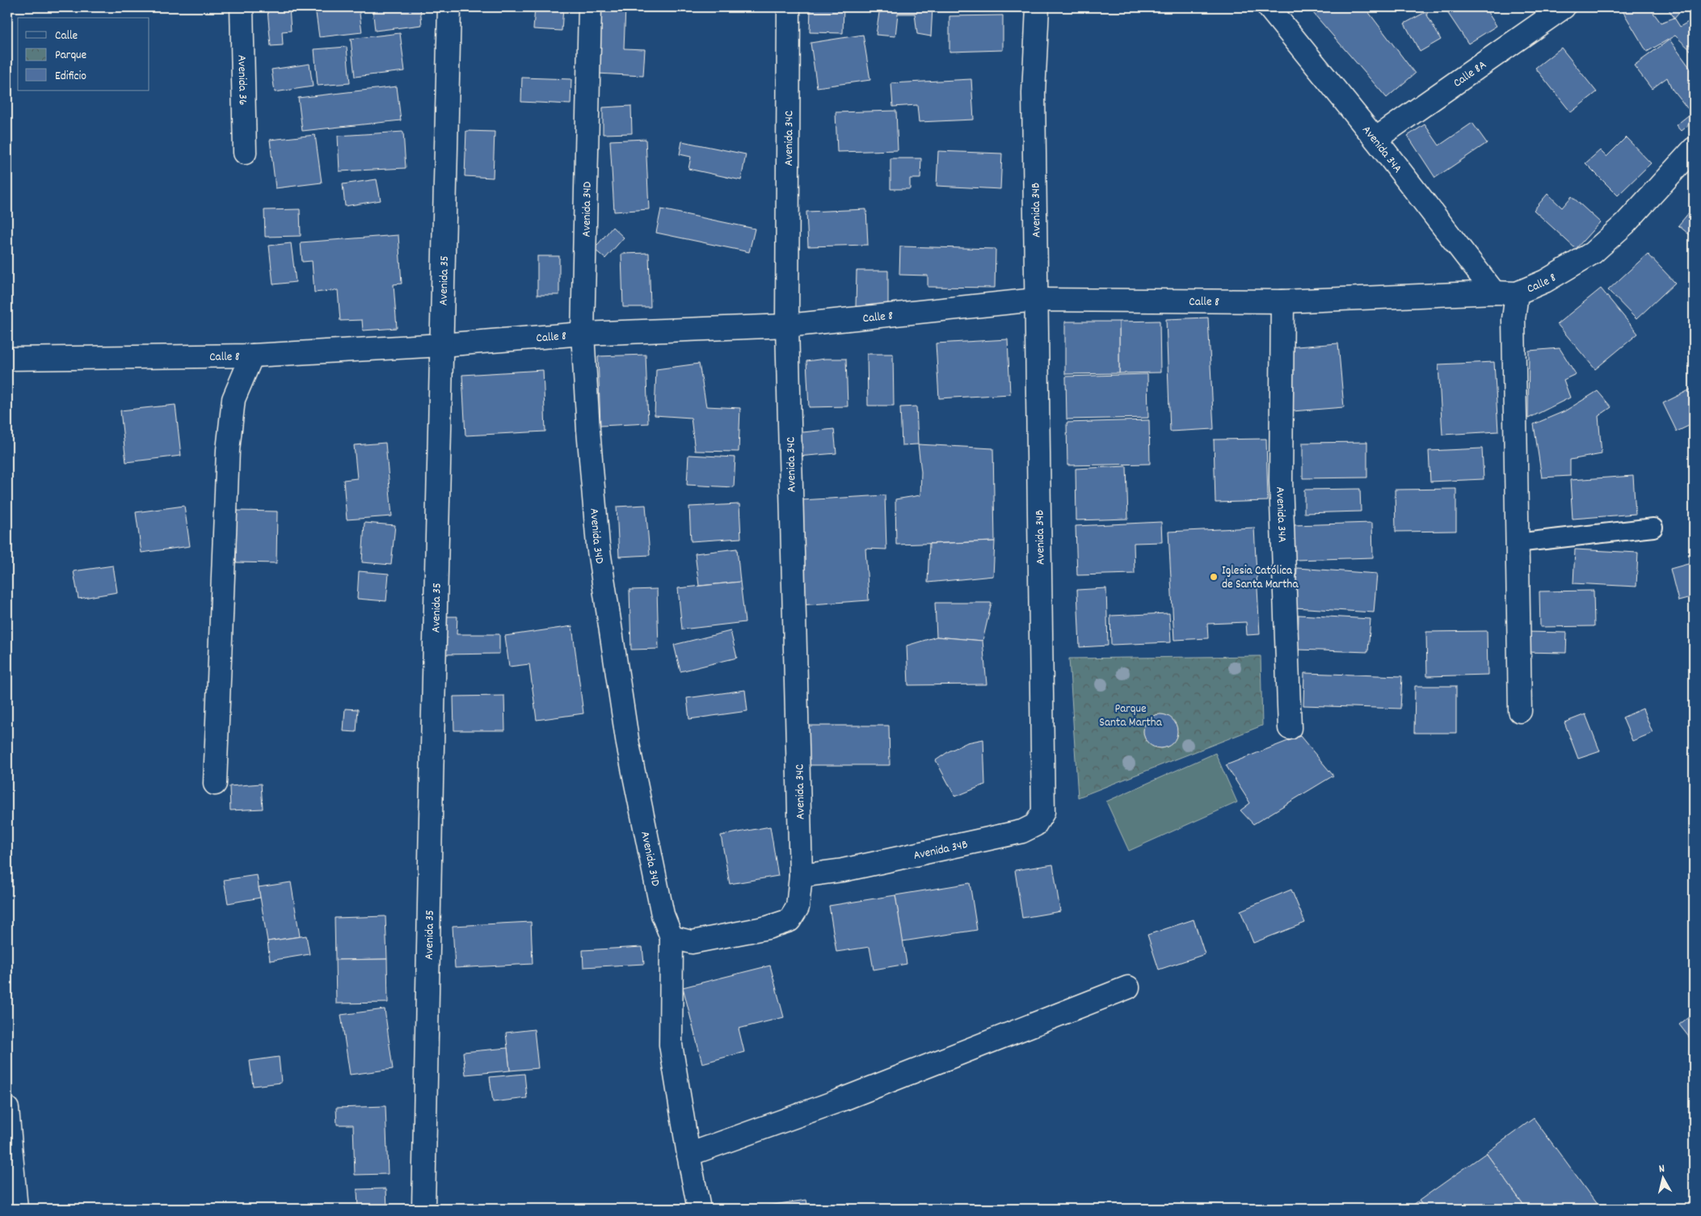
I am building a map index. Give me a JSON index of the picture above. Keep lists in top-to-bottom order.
{
  "streets": {
    "street": [
      "Calle 8A",
      "Avenida 36",
      "Avenida 34C",
      "Avenida 34A",
      "Avenida 34D",
      "Avenida 34B",
      "Avenida 35",
      "Calle 8"
    ]
  },
  "crossings": [
    ["Calle 8A", "Avenida 34A"],
    ["Avenida 34C", "Avenida 34D"],
    ["Avenida 34C", "Avenida 34B"],
    ["Avenida 34C", "Calle 8"],
    ["Avenida 34A", "Calle 8"],
    ["Avenida 34D", "Calle 8"],
    ["Avenida 34B", "Calle 8"],
    ["Avenida 35", "Calle 8"]
  ],
  "parks": ["Parque Santa Martha"],
  "places": ["Iglesia Católica de Santa Martha"],
  "legend": ["Calle", "Parque", "Edificio"],
  "north": "top"
}
